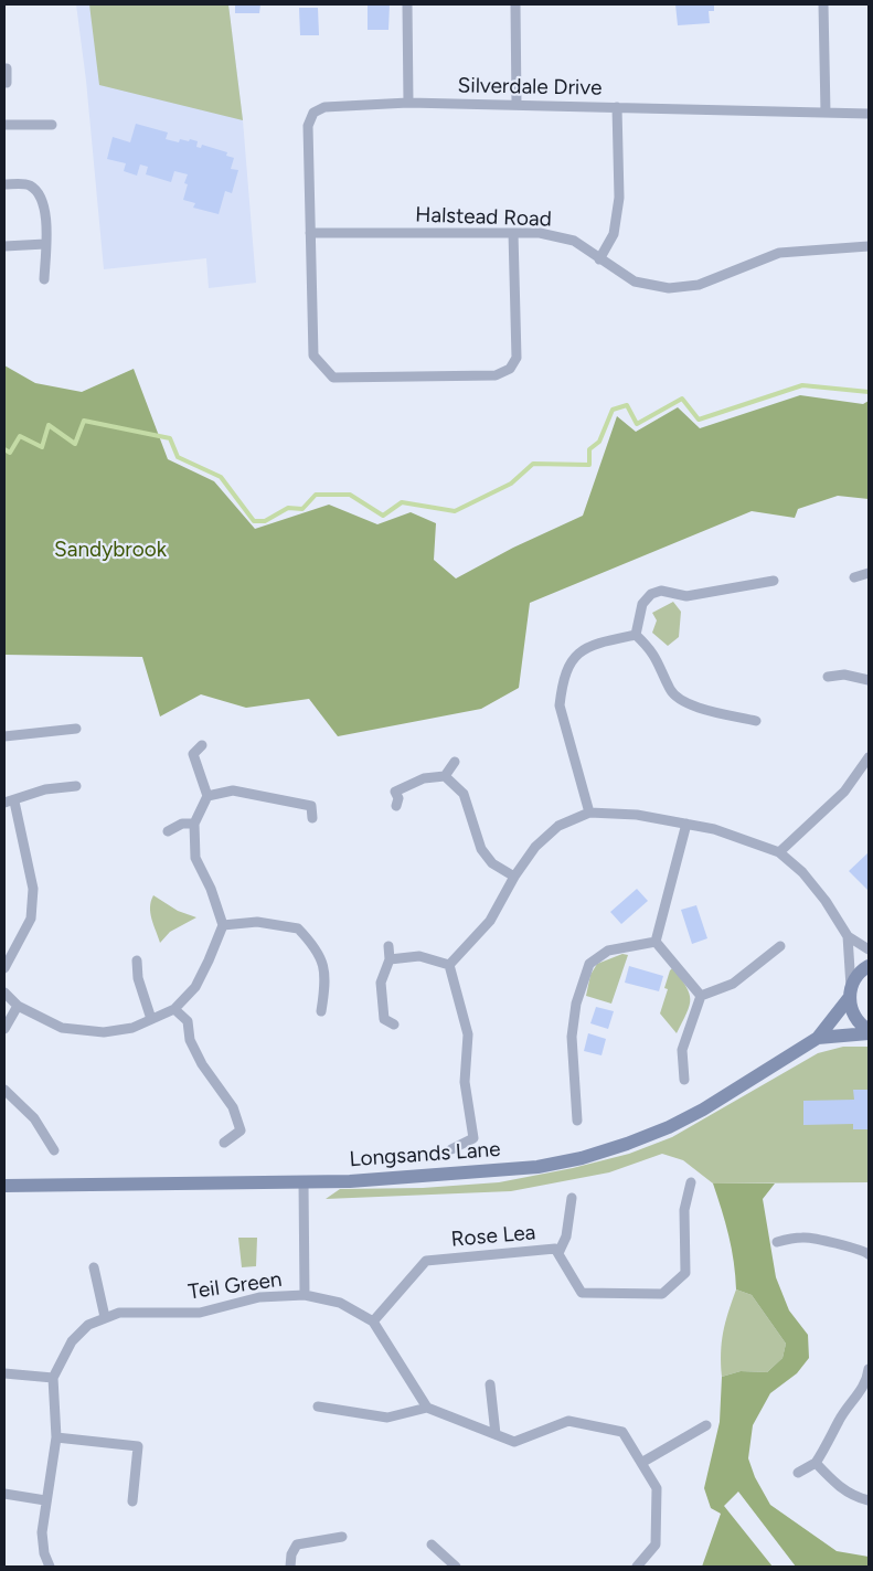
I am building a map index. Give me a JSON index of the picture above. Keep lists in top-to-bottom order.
{
  "streets": {
    "main road": ["Longsands Lane"],
    "street": [
      "Silverdale Drive",
      "Halstead Road",
      "Rose Lea",
      "Teil Green"
    ]
  },
  "crossings": [
    ["Silverdale Drive", "Halstead Road"],
    ["Rose Lea", "Teil Green"]
  ],
  "parks": ["Sandybrook"]
}
